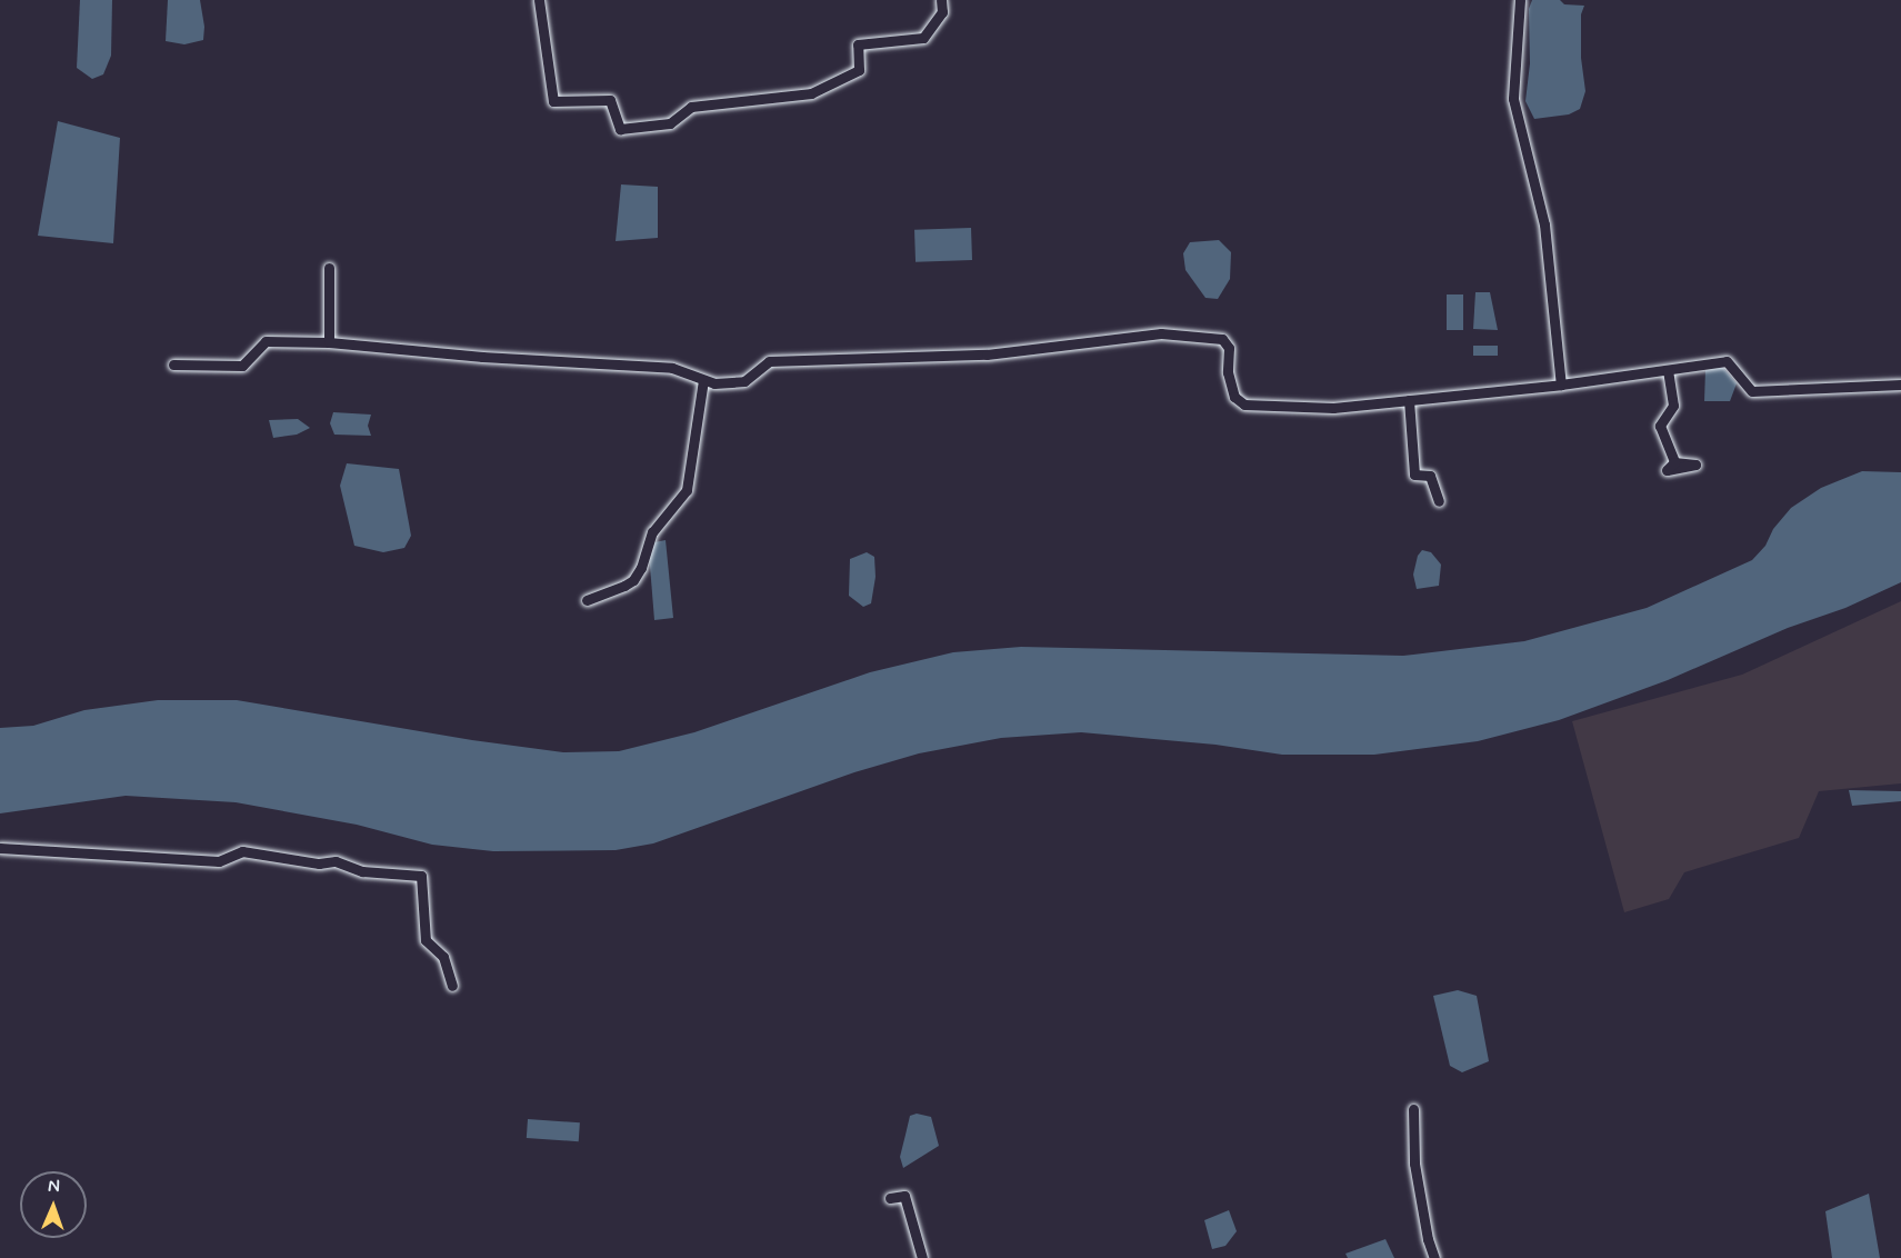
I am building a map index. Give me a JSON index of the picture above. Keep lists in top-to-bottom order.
{
  "north": "top"
}
